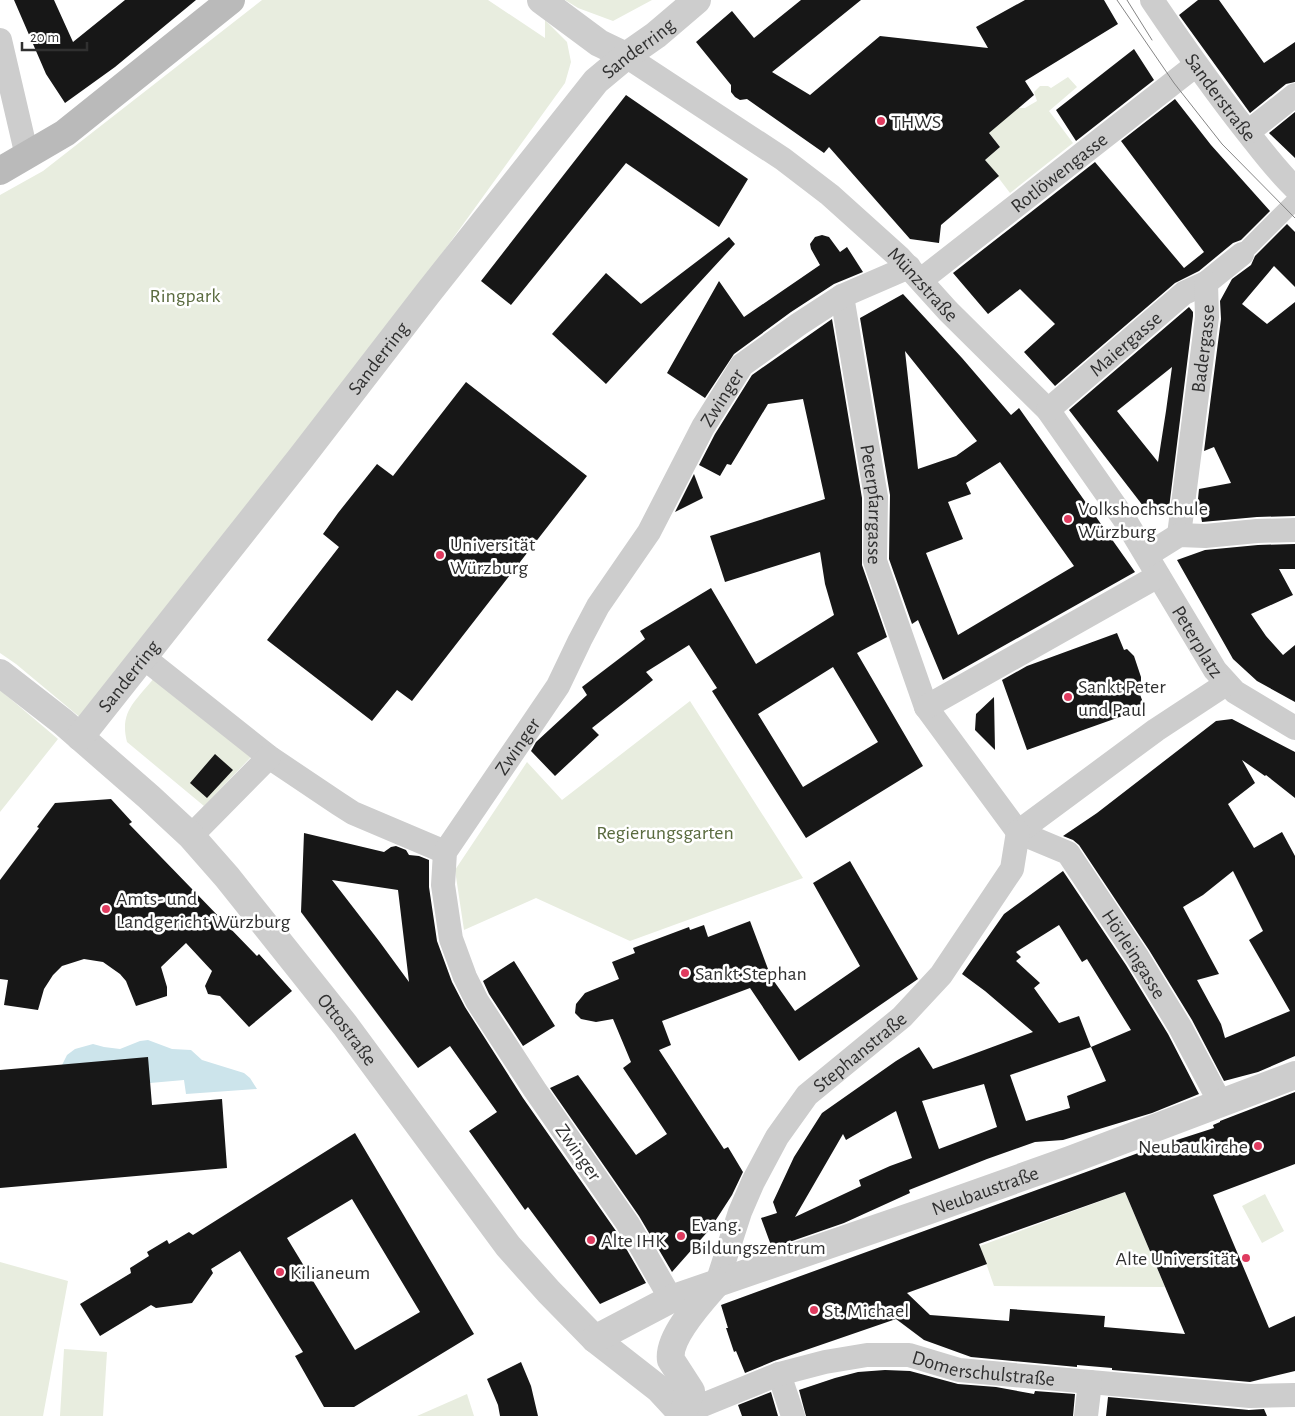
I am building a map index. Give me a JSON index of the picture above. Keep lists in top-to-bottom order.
{
  "streets": {
    "street": [
      "Sanderring",
      "Sanderstraße",
      "Rotlöwengasse",
      "Münzstraße",
      "Maiergasse",
      "Badergasse",
      "Zwinger",
      "Peterpfarrgasse",
      "Peterplatz",
      "Hörleingasse",
      "Ottostraße",
      "Stephanstraße",
      "Neubaustraße",
      "Domerschulstraße"
    ]
  },
  "crossings": [
    ["Sanderring", "Münzstraße"],
    ["Sanderring", "Ottostraße"],
    ["Sanderstraße", "Rotlöwengasse"],
    ["Rotlöwengasse", "Münzstraße"],
    ["Rotlöwengasse", "Zwinger"],
    ["Münzstraße", "Maiergasse"],
    ["Münzstraße", "Zwinger"],
    ["Münzstraße", "Peterplatz"],
    ["Maiergasse", "Badergasse"],
    ["Zwinger", "Peterpfarrgasse"],
    ["Zwinger", "Neubaustraße"],
    ["Peterplatz", "Hörleingasse"],
    ["Peterplatz", "Stephanstraße"],
    ["Hörleingasse", "Stephanstraße"],
    ["Hörleingasse", "Neubaustraße"],
    ["Ottostraße", "Neubaustraße"],
    ["Ottostraße", "Domerschulstraße"],
    ["Stephanstraße", "Neubaustraße"]
  ],
  "parks": ["Ringpark", "Regierungsgarten"],
  "places": [
    "THWS",
    "Volkshochschule Würzburg",
    "Universität Würzburg",
    "Sankt Peter und Paul",
    "Amts- und Landgericht Würzburg",
    "Sankt Stephan",
    "Neubaukirche",
    "Evang. Bildungszentrum",
    "Alte IHK",
    "Alte Universität",
    "Kilianeum",
    "St. Michael"
  ],
  "scale_bar": "20 m"
}
